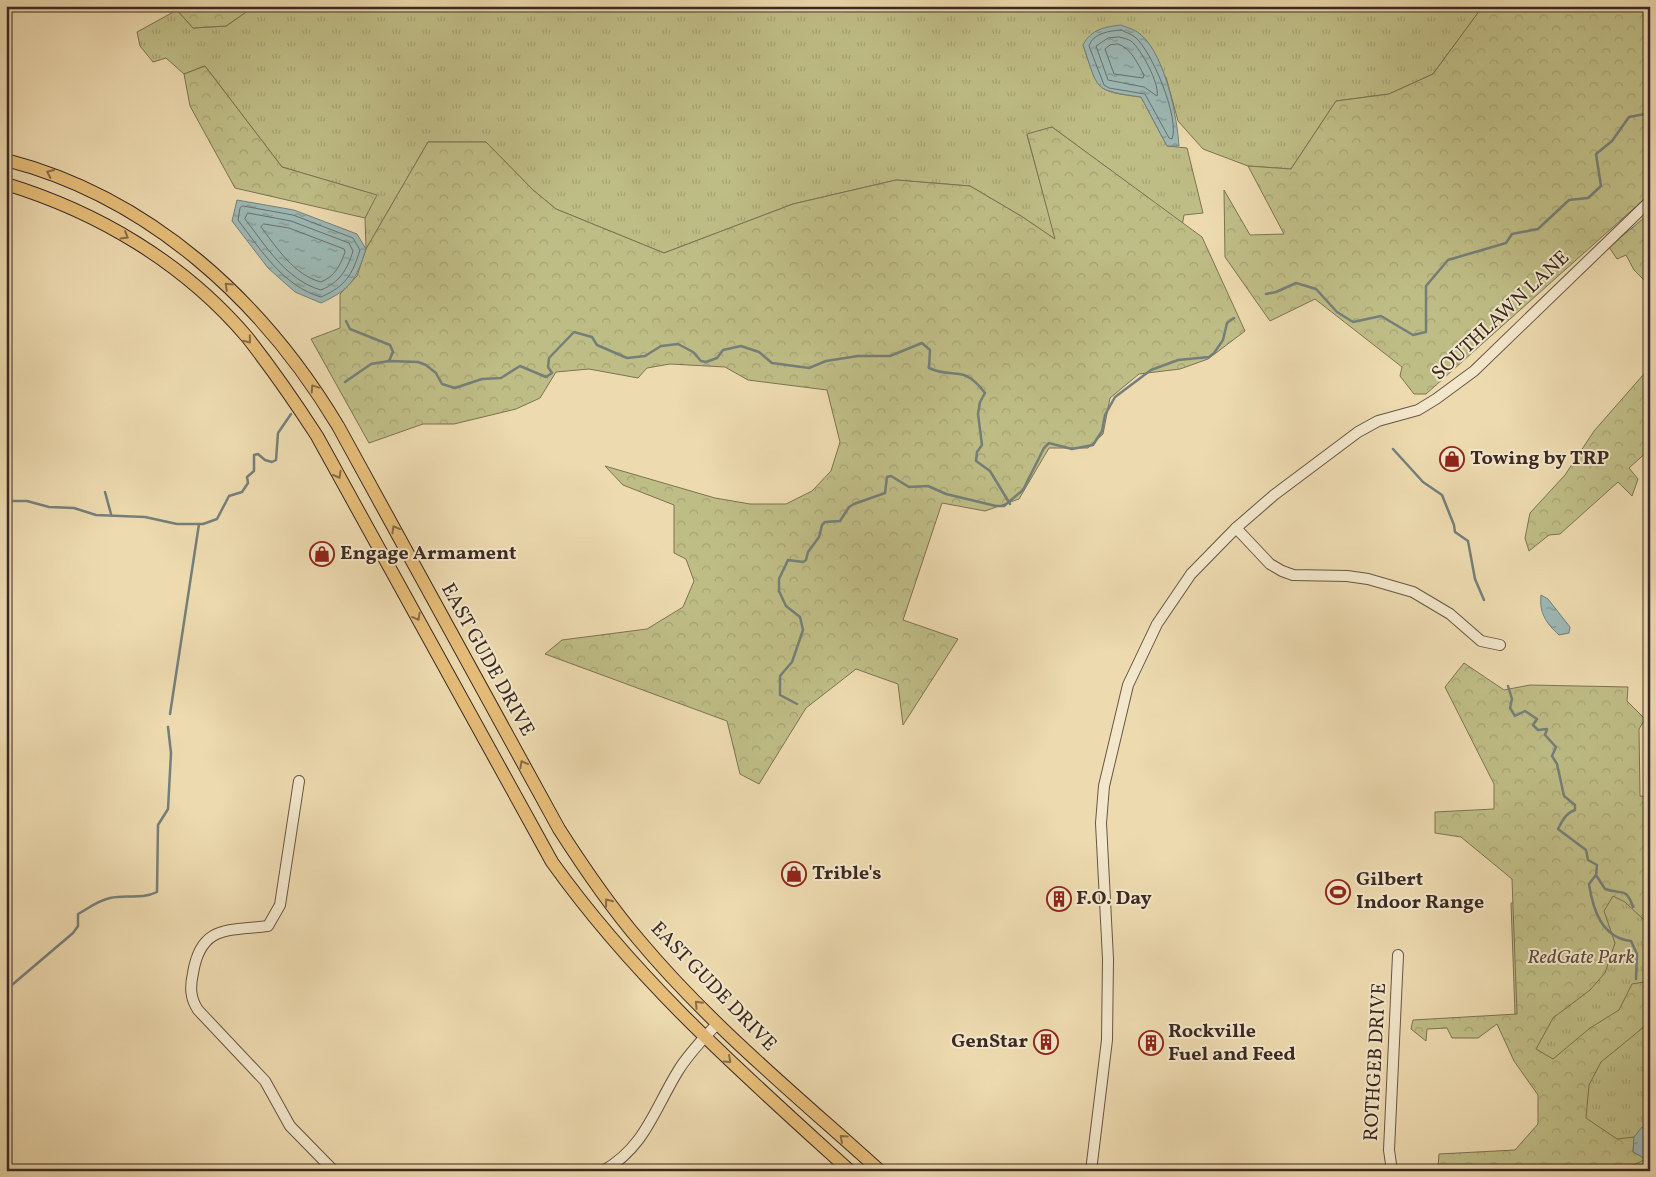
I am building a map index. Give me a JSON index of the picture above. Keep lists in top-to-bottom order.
{
  "streets": {
    "main road": ["EAST GUDE DRIVE"],
    "street": ["SOUTHLAWN LANE", "ROTHGEB DRIVE"]
  },
  "parks": ["RedGate Park"],
  "places": {
    "shop": ["Towing by TRP", "Engage Armament", "Trible's"],
    "sports": ["Gilbert Indoor Range"],
    "building": ["F.O. Day", "GenStar", "Rockville Fuel and Feed"]
  }
}
